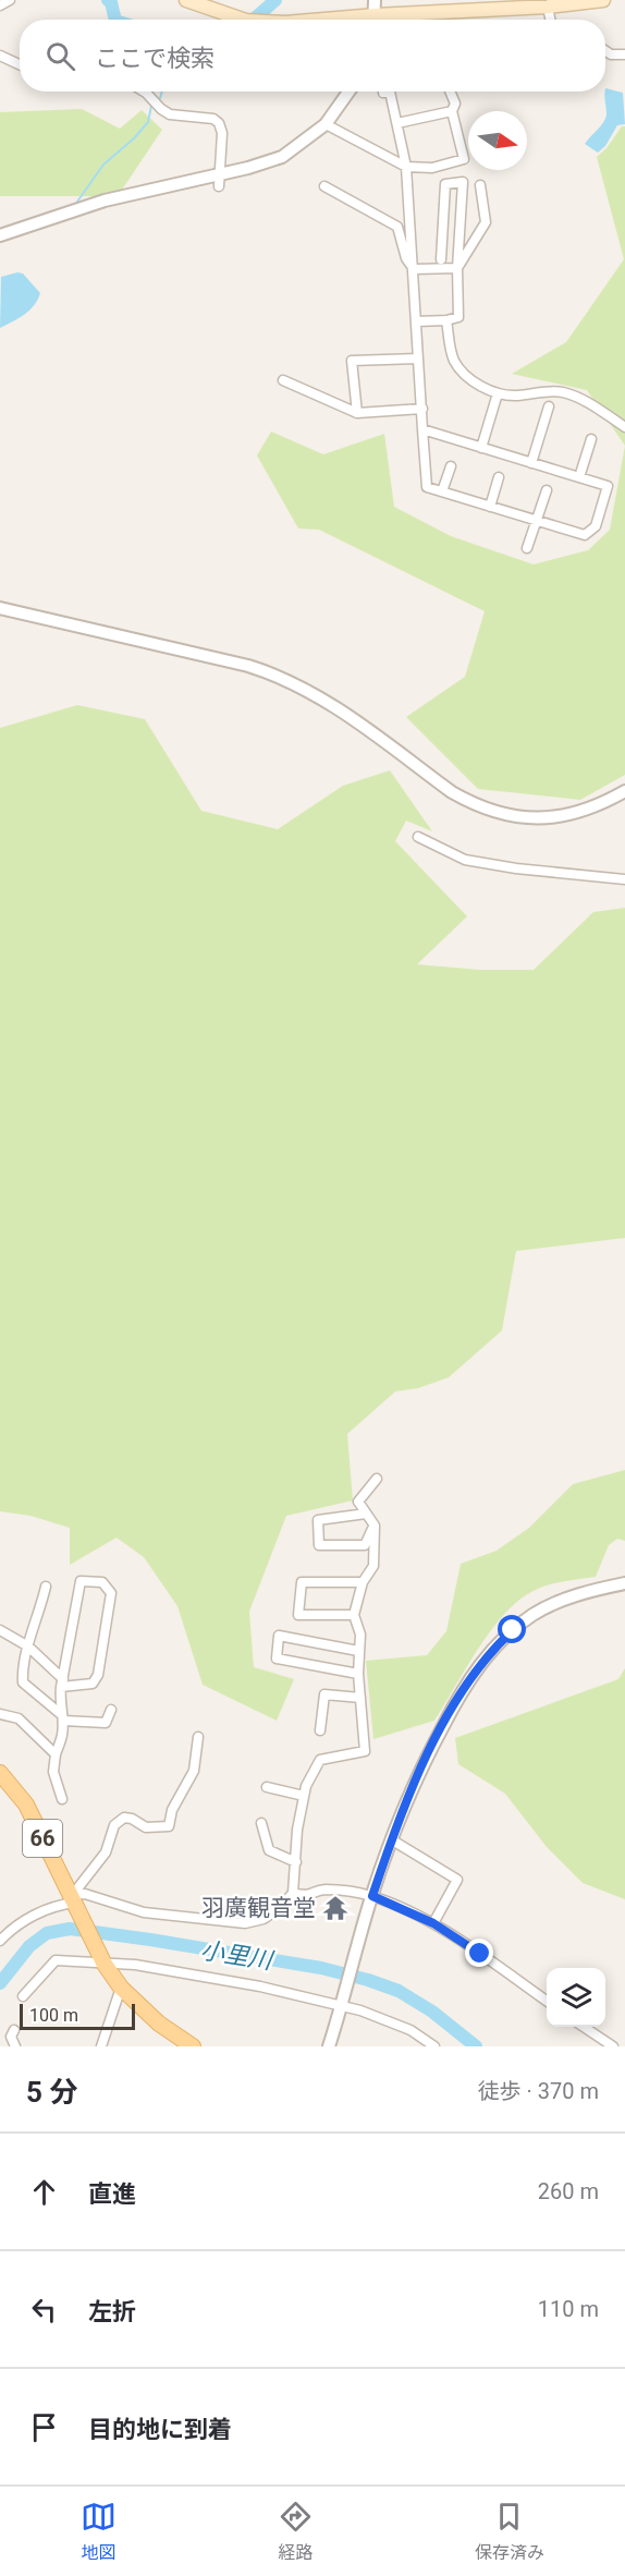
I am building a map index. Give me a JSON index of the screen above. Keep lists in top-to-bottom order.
{
  "streets": {
    "main road": ["66"]
  },
  "water": ["小里川"],
  "places": {
    "temple": ["羽廣観音堂"]
  },
  "scale_bar": "100 m",
  "north": "right",
  "page": {
    "search": "ここで検索",
    "scale": "100 m",
    "heading": ["5 分", "徒歩 · 370 m"],
    "list": [
      ["直進", "260 m"],
      ["左折", "110 m"],
      "目的地に到着"
    ],
    "nav": ["地図", "経路", "保存済み"]
  }
}
